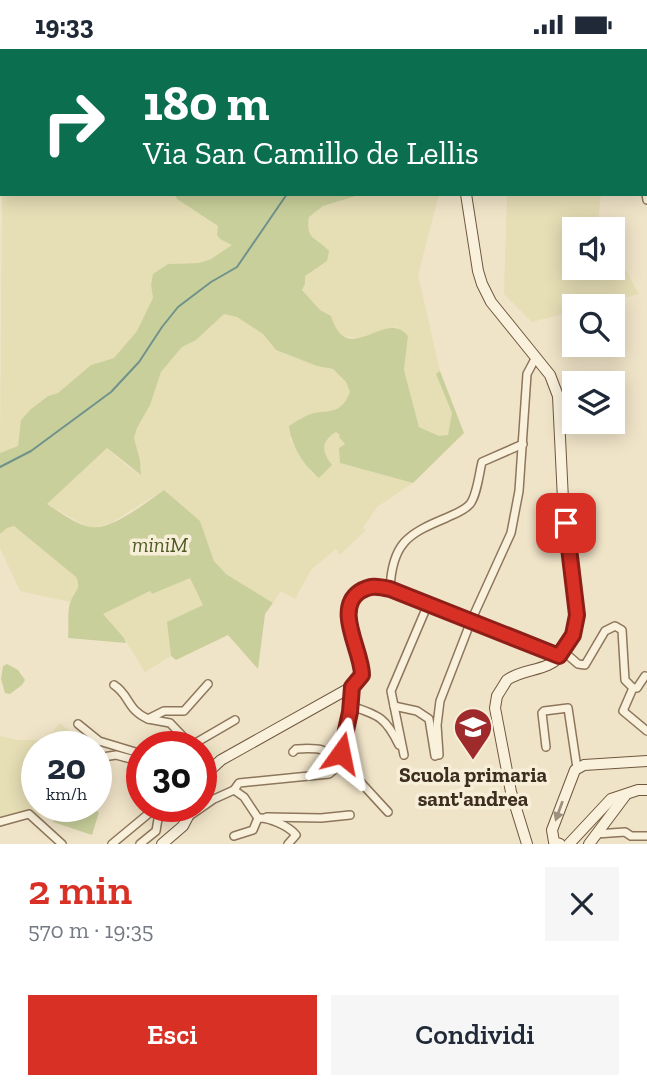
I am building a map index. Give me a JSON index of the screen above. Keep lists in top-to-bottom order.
{
  "parks": ["miniM"],
  "places": {
    "school or university": ["Scuola primaria sant'andrea"]
  },
  "page": {
    "status": "19:33",
    "turn": ["180 m", "Via San Camillo de Lellis"],
    "speed": "20 km/h",
    "limit": "30",
    "heading": ["2 min", "570 m · 19:35"],
    "buttons": ["Esci", "Condividi"]
  }
}
